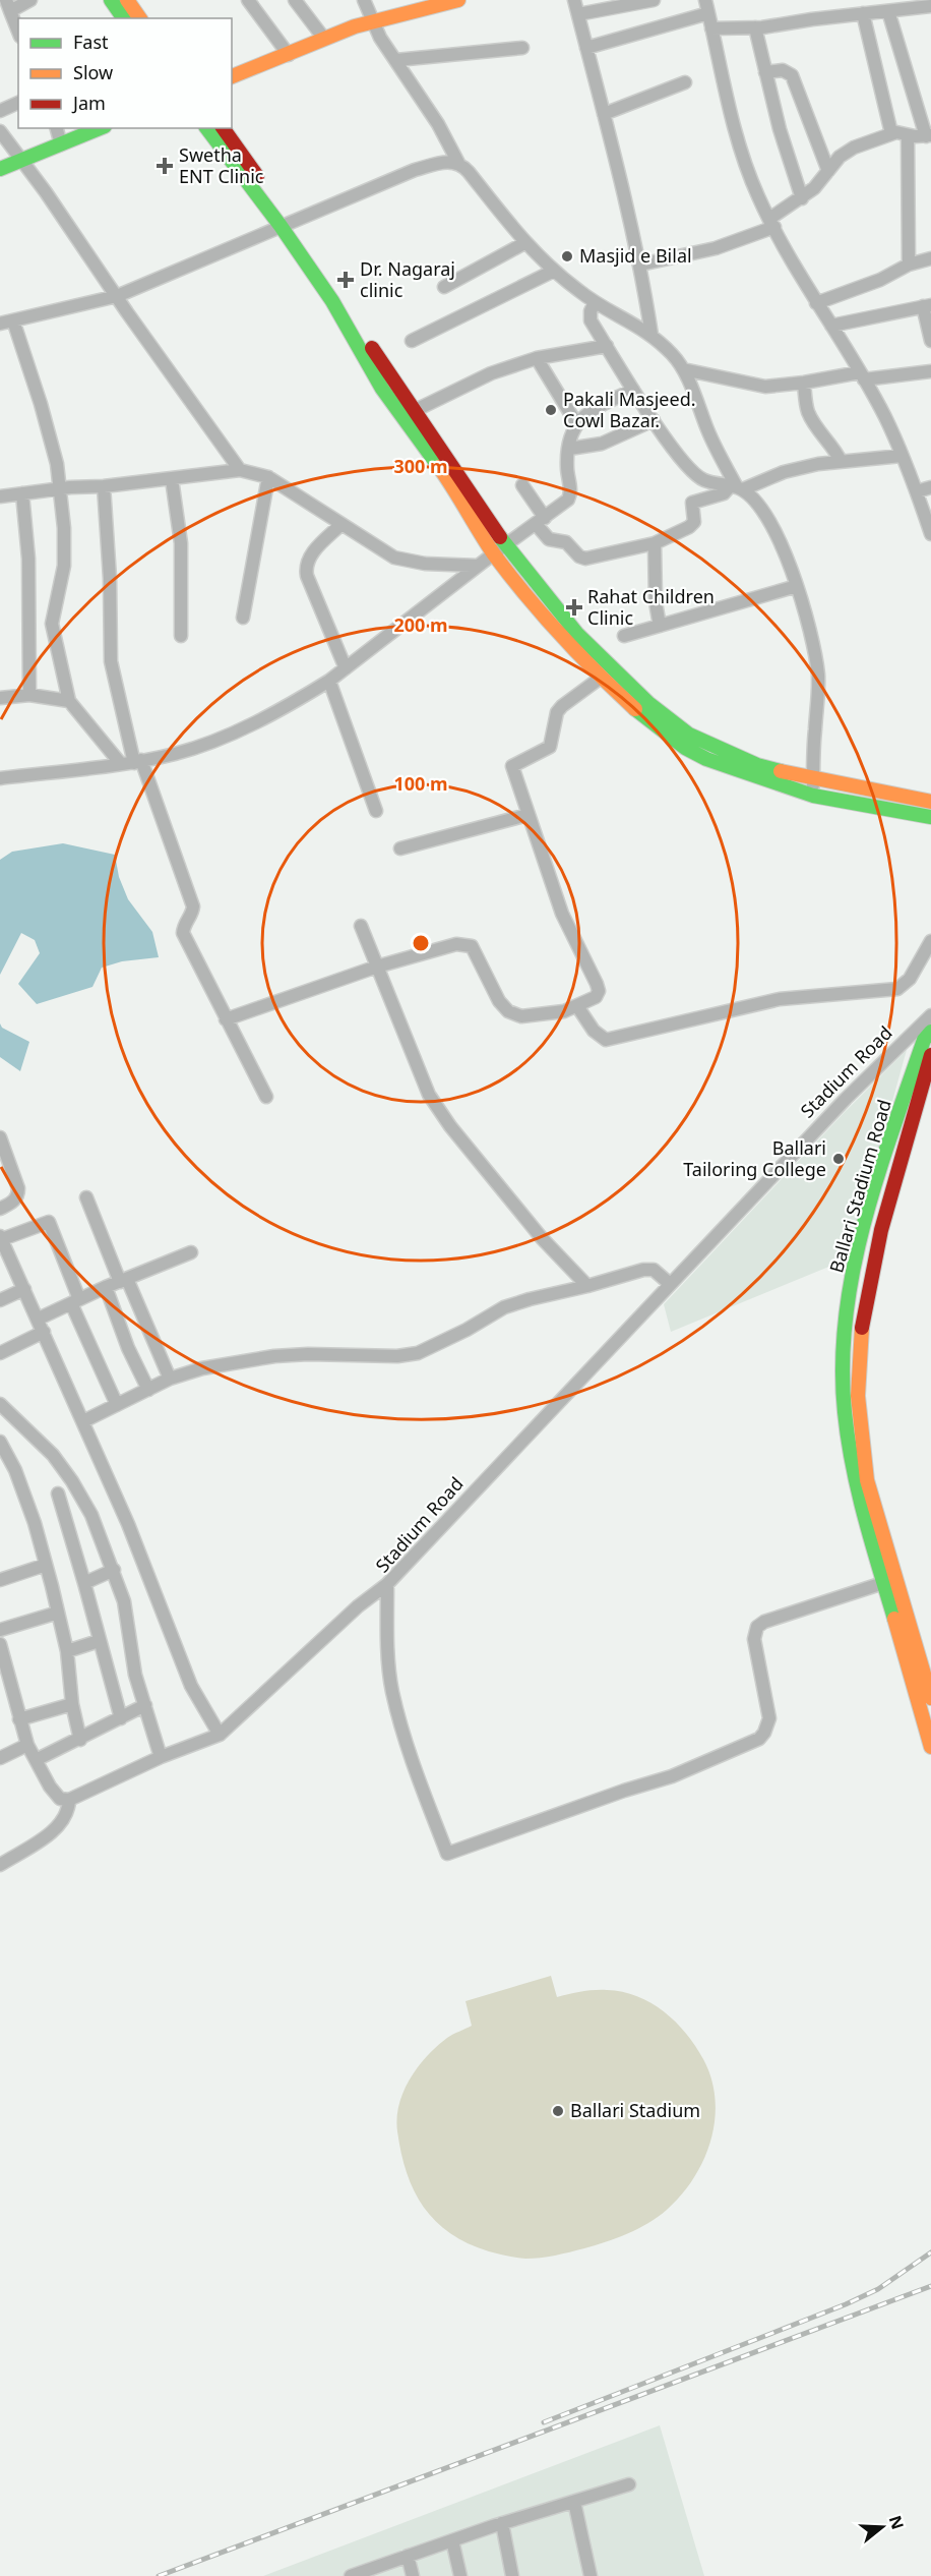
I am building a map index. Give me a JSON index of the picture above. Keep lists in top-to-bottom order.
{
  "streets": {
    "street": ["Stadium Road", "Ballari Stadium Road"]
  },
  "crossings": [
    ["Stadium Road", "Ballari Stadium Road"]
  ],
  "places": {
    "health": ["Swetha ENT Clinic", "Dr. Nagaraj clinic", "Rahat Children Clinic"],
    "other": [
      "Masjid e Bilal",
      "Pakali Masjeed. Cowl Bazar.",
      "Ballari Tailoring College",
      "Ballari Stadium"
    ]
  },
  "legend": ["Fast", "Slow", "Jam"],
  "north": "right",
  "rings": ["300 m", "200 m", "100 m"]
}
